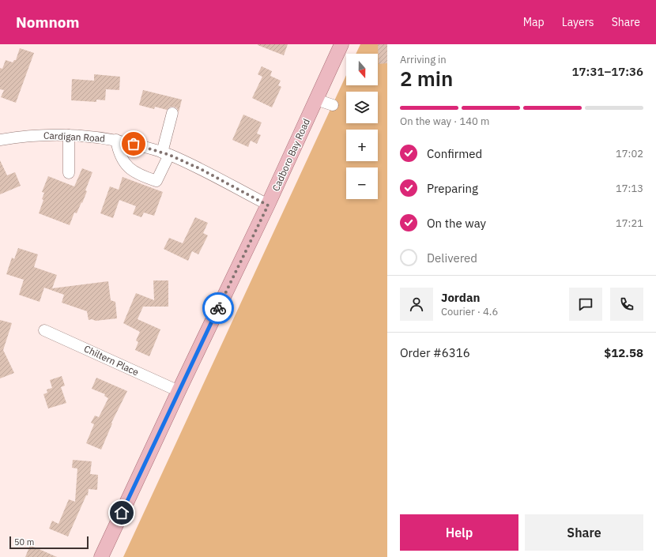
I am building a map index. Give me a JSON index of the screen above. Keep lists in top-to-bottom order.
{
  "streets": {
    "main road": ["Cadboro Bay Road"],
    "street": ["Cardigan Road", "Chiltern Place"]
  },
  "crossings": [
    ["Cardigan Road", "Cadboro Bay Road"],
    ["Cadboro Bay Road", "Chiltern Place"]
  ],
  "scale_bar": "50 m",
  "north": "bottom",
  "page": {
    "header": "Nomnom",
    "nav": ["Map", "Layers", "Share"],
    "heading": ["2 min", "Arriving in", "17:31–17:36"],
    "panel": [
      "Jordan",
      "Courier · 4.6",
      "Order #6316",
      "$12.58"
    ],
    "map_buttons": ["+", "−"],
    "bar": "On the way · 140 m",
    "list": [
      ["Confirmed", "17:02"],
      ["Preparing", "17:13"],
      ["On the way", "17:21"],
      "Delivered"
    ],
    "buttons": ["Help", "Share"],
    "scale": "50 m"
  }
}
